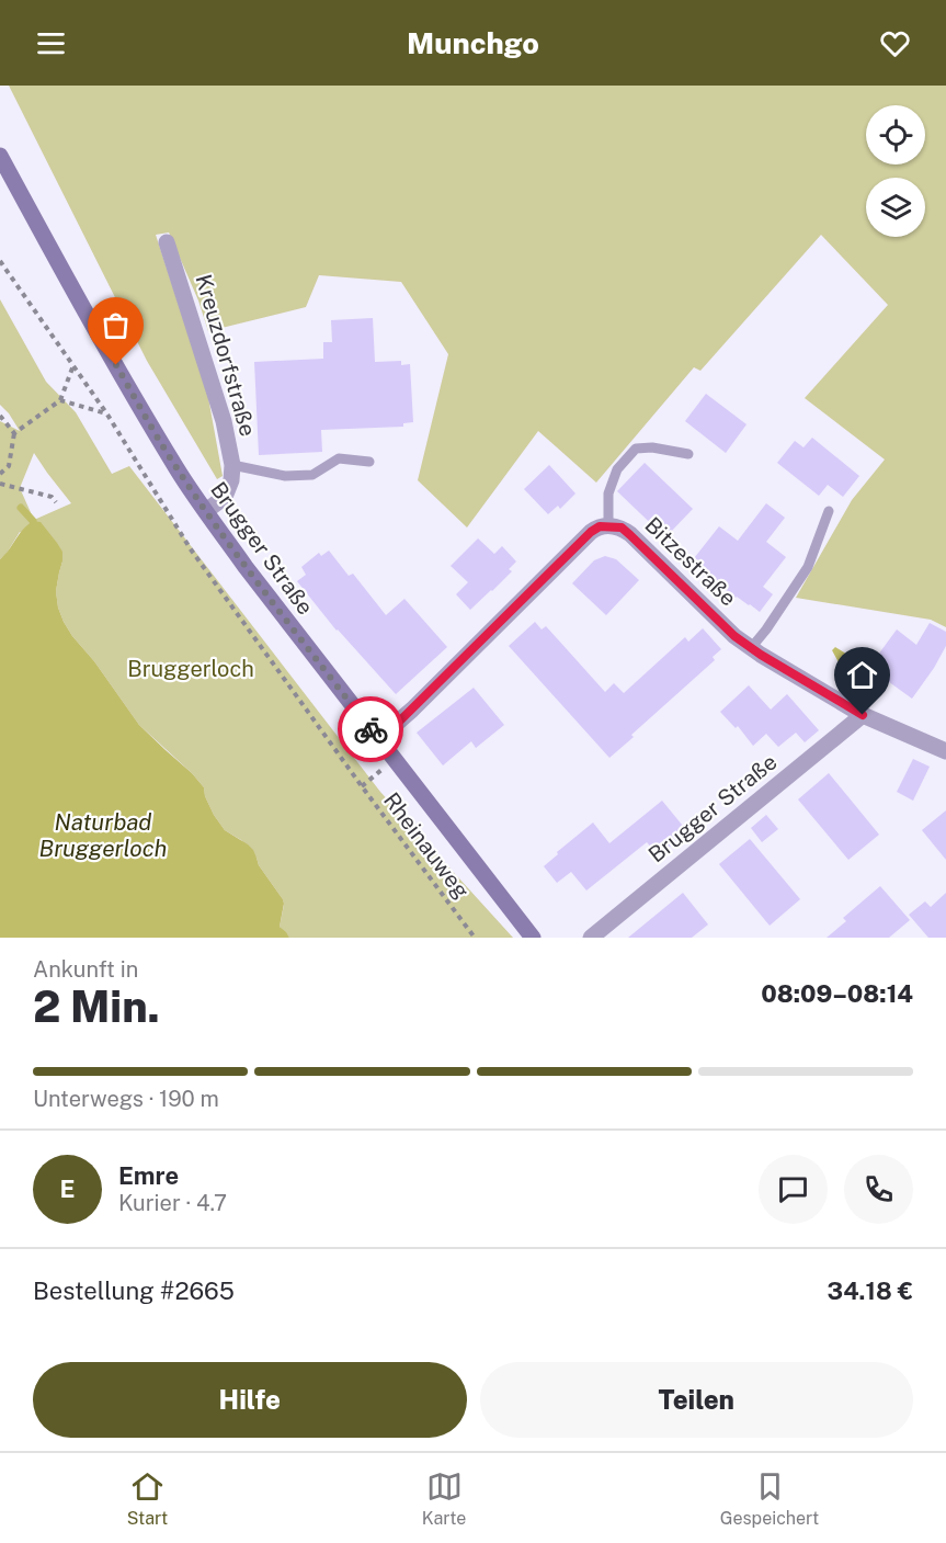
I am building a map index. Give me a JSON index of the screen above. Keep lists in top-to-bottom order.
{
  "streets": {
    "main road": ["Brugger Straße"],
    "street": ["Kreuzdorfstraße", "Bitzestraße"],
    "path": ["Rheinauweg"]
  },
  "crossings": [
    ["Kreuzdorfstraße", "Brugger Straße"],
    ["Brugger Straße", "Bitzestraße"]
  ],
  "water": ["Naturbad Bruggerloch"],
  "parks": ["Bruggerloch"],
  "page": {
    "header": "Munchgo",
    "heading": ["2 Min.", "Ankunft in", "08:09–08:14"],
    "panel": [
      "Emre",
      "Kurier · 4.7",
      "Bestellung #2665",
      "34.18 €"
    ],
    "bar": "Unterwegs · 190 m",
    "round": "E",
    "buttons": ["Hilfe", "Teilen"],
    "tabs": ["Start", "Karte", "Gespeichert"]
  }
}
